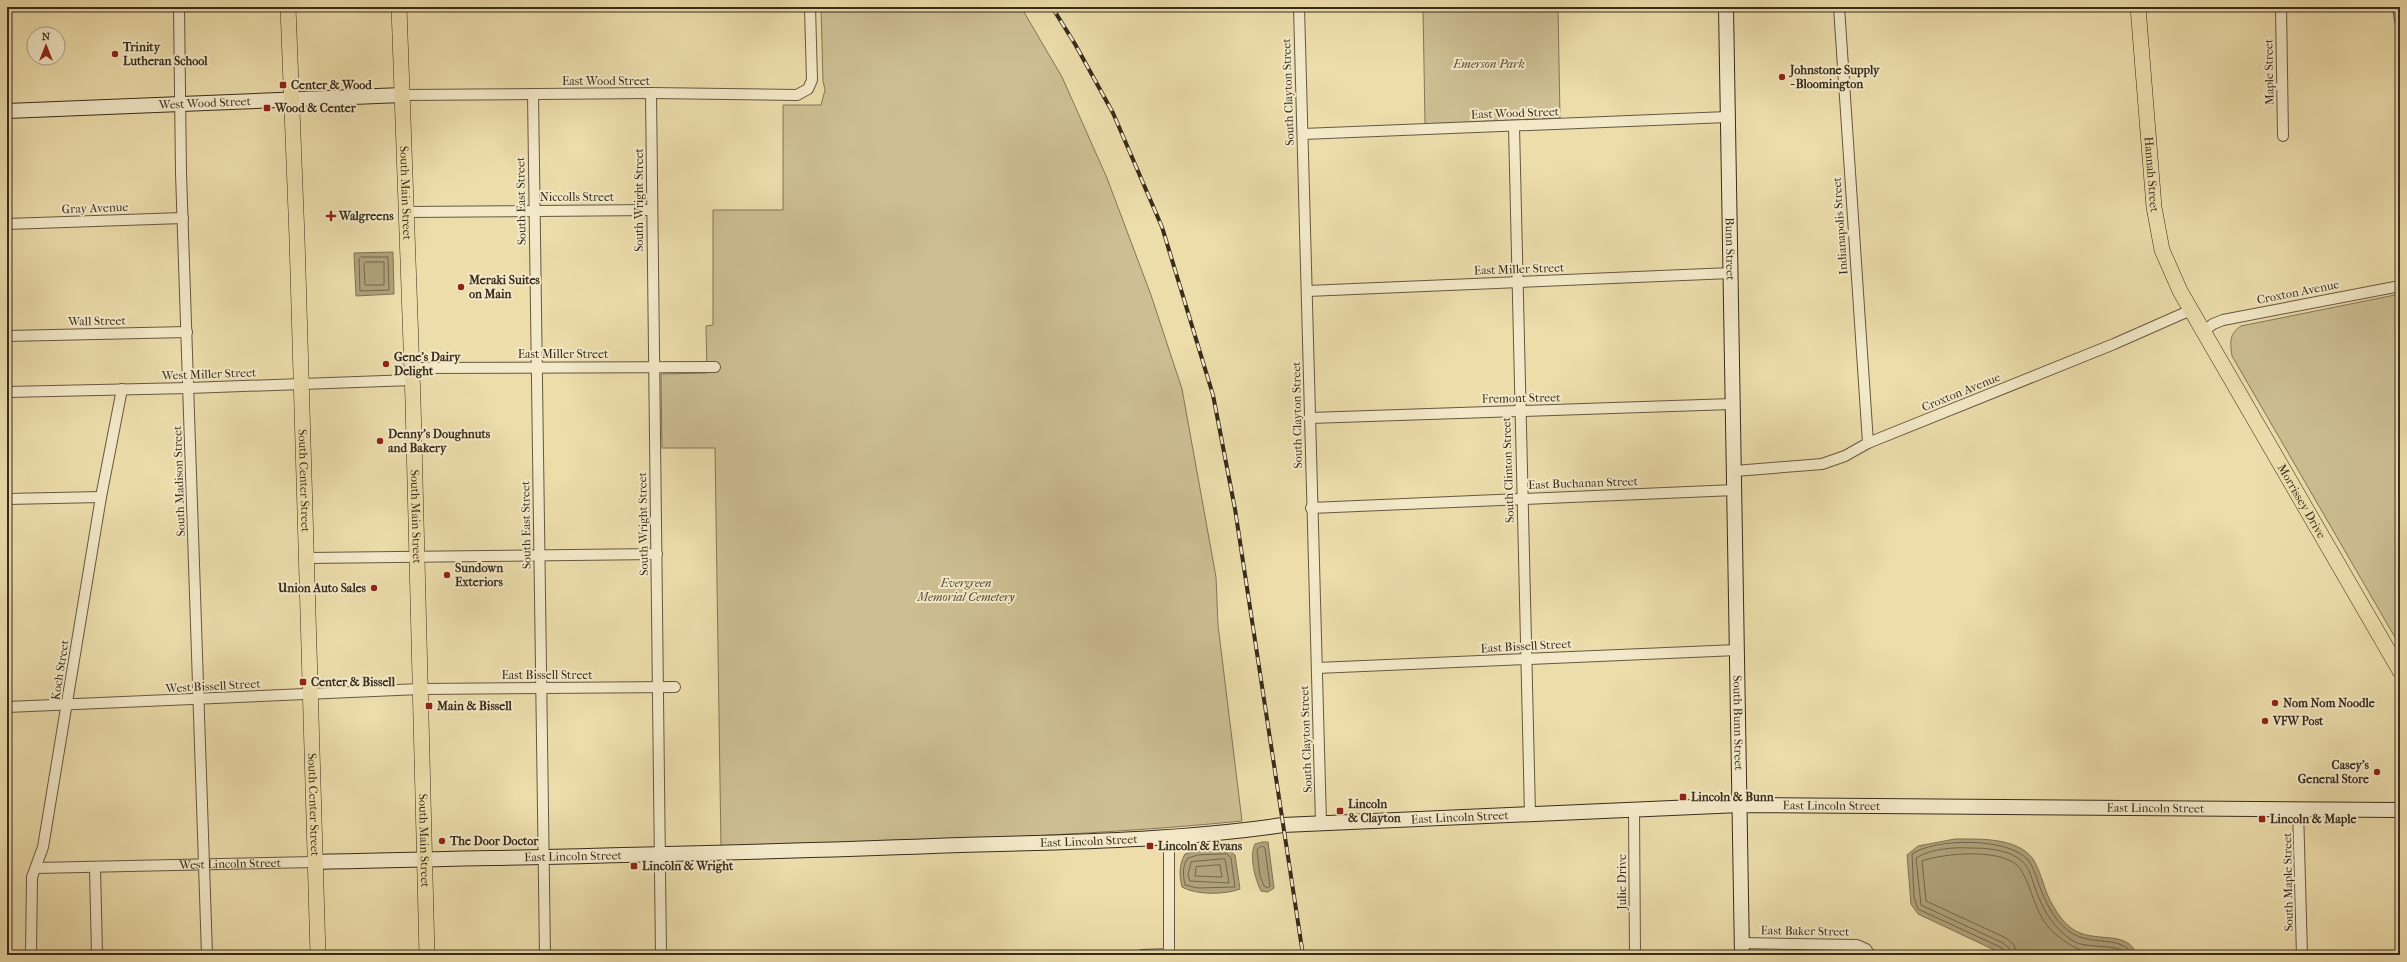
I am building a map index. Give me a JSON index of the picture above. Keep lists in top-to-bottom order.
{
  "streets": {
    "main road": [
      "West Wood Street",
      "Hannah Street",
      "South Main Street",
      "Bunn Street",
      "South Center Street",
      "Morrissey Drive",
      "South Bunn Street",
      "East Lincoln Street",
      "West Lincoln Street"
    ],
    "street": [
      "Maple Street",
      "East Wood Street",
      "South Clayton Street",
      "Niccolls Street",
      "South Wright Street",
      "South East Street",
      "Gray Avenue",
      "Indianapolis Street",
      "East Miller Street",
      "Croxton Avenue",
      "Wall Street",
      "West Miller Street",
      "Fremont Street",
      "South Clinton Street",
      "South Madison Street",
      "East Buchanan Street",
      "East Bissell Street",
      "Koch Street",
      "West Bissell Street",
      "Julie Drive",
      "South Maple Street",
      "East Baker Street"
    ]
  },
  "crossings": [
    ["East Wood Street", "South Clayton Street"],
    ["East Wood Street", "West Wood Street"],
    ["East Wood Street", "South Main Street"],
    ["East Wood Street", "South Wright Street"],
    ["East Wood Street", "South East Street"],
    ["East Wood Street", "Bunn Street"],
    ["East Wood Street", "South Clinton Street"],
    ["South Clayton Street", "East Miller Street"],
    ["South Clayton Street", "Fremont Street"],
    ["South Clayton Street", "East Buchanan Street"],
    ["South Clayton Street", "East Bissell Street"],
    ["South Clayton Street", "East Lincoln Street"],
    ["West Wood Street", "South Main Street"],
    ["West Wood Street", "South Madison Street"],
    ["West Wood Street", "South Center Street"],
    ["Hannah Street", "Croxton Avenue"],
    ["Hannah Street", "Morrissey Drive"],
    ["South Main Street", "Niccolls Street"],
    ["South Main Street", "East Miller Street"],
    ["South Main Street", "West Miller Street"],
    ["South Main Street", "East Bissell Street"],
    ["South Main Street", "West Bissell Street"],
    ["South Main Street", "East Lincoln Street"],
    ["South Main Street", "West Lincoln Street"],
    ["Niccolls Street", "South Wright Street"],
    ["Niccolls Street", "South East Street"],
    ["South Wright Street", "East Miller Street"],
    ["South Wright Street", "East Bissell Street"],
    ["South Wright Street", "East Lincoln Street"],
    ["South East Street", "East Miller Street"],
    ["South East Street", "East Bissell Street"],
    ["South East Street", "East Lincoln Street"],
    ["Gray Avenue", "South Madison Street"],
    ["Indianapolis Street", "Croxton Avenue"],
    ["Bunn Street", "East Miller Street"],
    ["Bunn Street", "Croxton Avenue"],
    ["Bunn Street", "Fremont Street"],
    ["Bunn Street", "East Buchanan Street"],
    ["Bunn Street", "South Bunn Street"],
    ["East Miller Street", "West Miller Street"],
    ["East Miller Street", "South Clinton Street"],
    ["Croxton Avenue", "Morrissey Drive"],
    ["Wall Street", "South Madison Street"],
    ["West Miller Street", "South Madison Street"],
    ["West Miller Street", "South Center Street"],
    ["West Miller Street", "Koch Street"],
    ["Fremont Street", "South Clinton Street"],
    ["South Clinton Street", "East Buchanan Street"],
    ["South Clinton Street", "East Bissell Street"],
    ["South Clinton Street", "East Lincoln Street"],
    ["South Madison Street", "West Bissell Street"],
    ["South Madison Street", "West Lincoln Street"],
    ["South Center Street", "West Bissell Street"],
    ["South Center Street", "West Lincoln Street"],
    ["East Buchanan Street", "South Bunn Street"],
    ["East Bissell Street", "West Bissell Street"],
    ["East Bissell Street", "South Bunn Street"],
    ["Koch Street", "West Bissell Street"],
    ["Koch Street", "West Lincoln Street"],
    ["South Bunn Street", "East Lincoln Street"],
    ["South Bunn Street", "East Baker Street"],
    ["East Lincoln Street", "West Lincoln Street"],
    ["East Lincoln Street", "Julie Drive"],
    ["East Lincoln Street", "South Maple Street"]
  ],
  "parks": ["Emerson Park", "Evergreen Memorial Cemetery"],
  "places": {
    "other": [
      "Trinity Lutheran School",
      "Johnstone Supply - Bloomington",
      "Meraki Suites on Main",
      "Gene's Dairy Delight",
      "Denny's Doughnuts and Bakery",
      "Sundown Exteriors",
      "Union Auto Sales",
      "Nom Nom Noodle",
      "VFW Post",
      "Casey's General Store",
      "The Door Doctor"
    ],
    "transit": [
      "Center & Wood",
      "Wood & Center",
      "Center & Bissell",
      "Main & Bissell",
      "Lincoln & Bunn",
      "Lincoln & Clayton",
      "Lincoln & Maple",
      "Lincoln & Evans",
      "Lincoln & Wright"
    ],
    "health": ["Walgreens"]
  },
  "north": "top"
}
